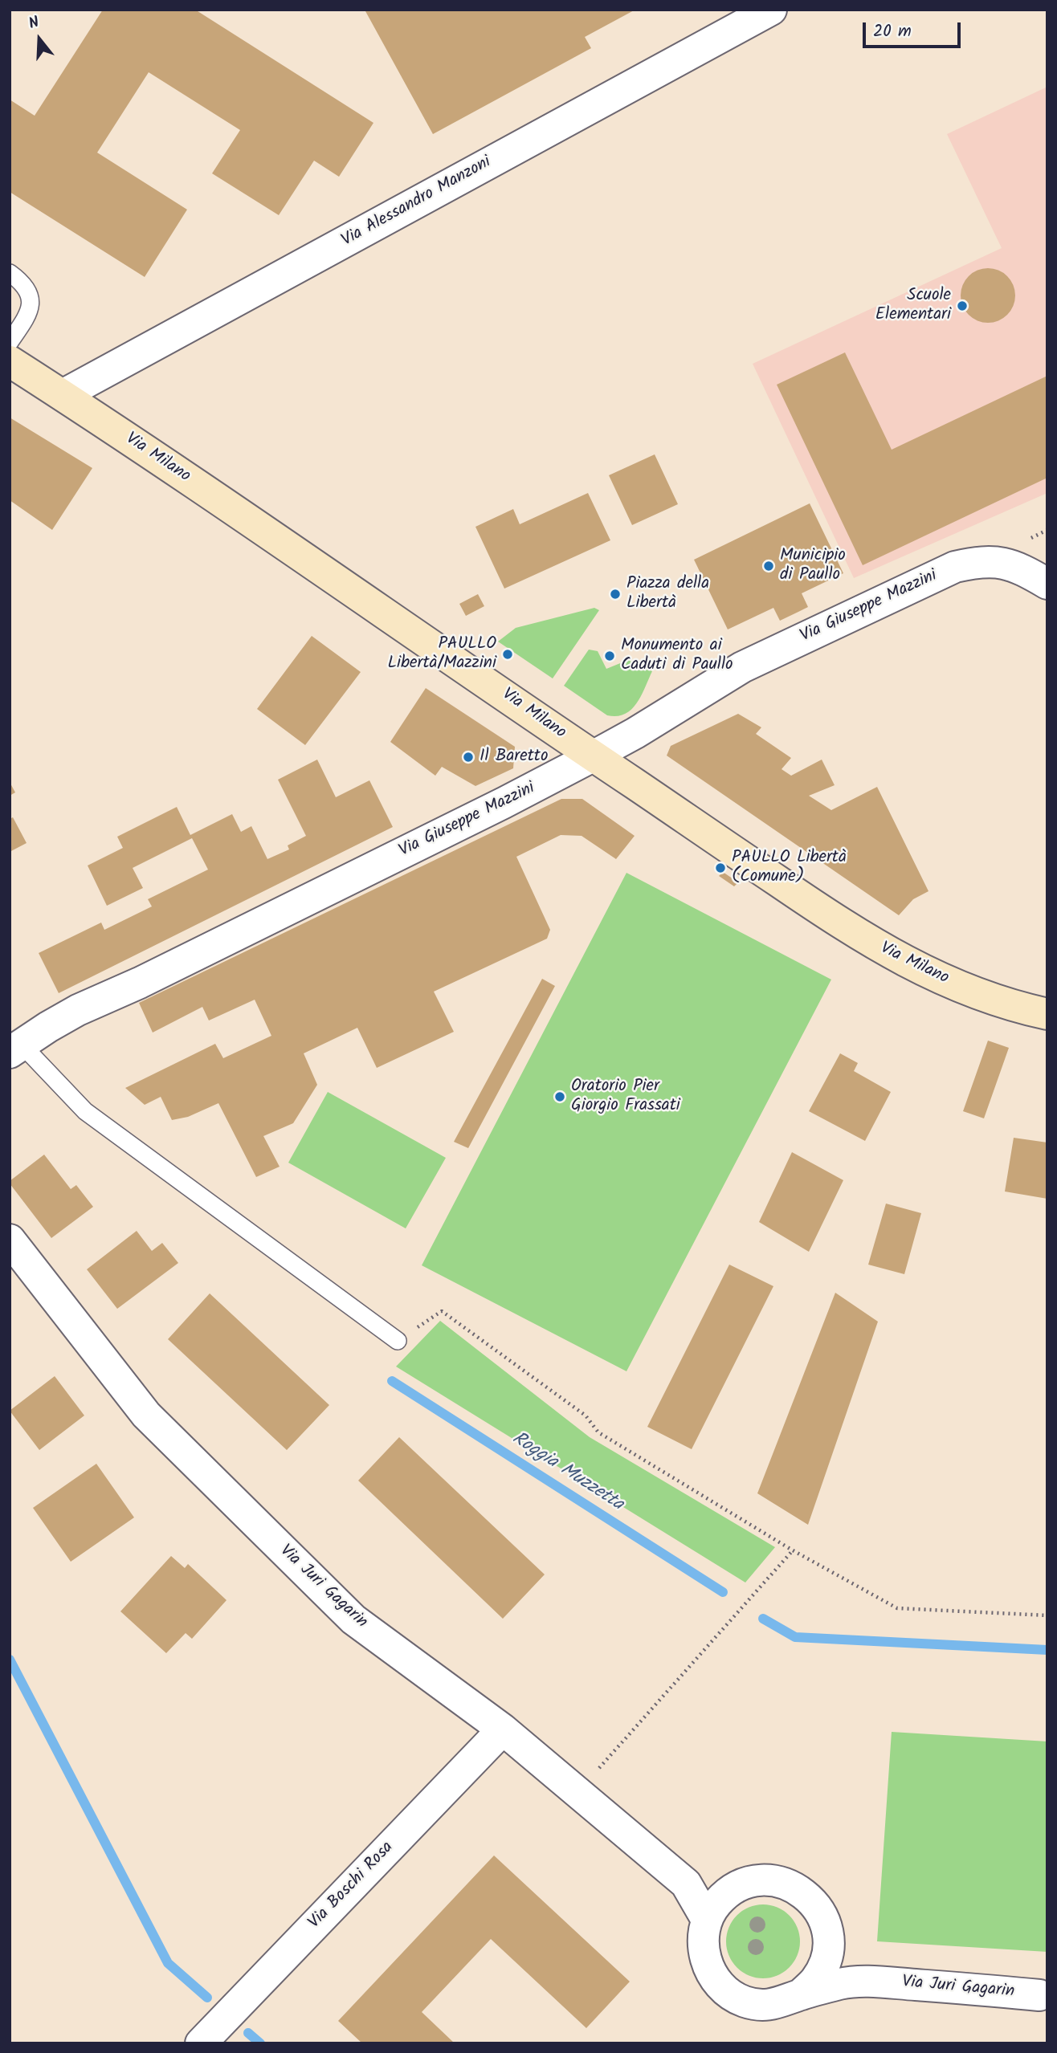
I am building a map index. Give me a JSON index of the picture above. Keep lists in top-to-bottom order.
{
  "streets": {
    "street": [
      "Via Alessandro Manzoni",
      "Via Milano",
      "Via Giuseppe Mazzini",
      "Via Juri Gagarin",
      "Via Boschi Rosa"
    ]
  },
  "crossings": [
    ["Via Alessandro Manzoni", "Via Milano"],
    ["Via Milano", "Via Giuseppe Mazzini"],
    ["Via Juri Gagarin", "Via Boschi Rosa"]
  ],
  "water": ["Roggia Muzzetta"],
  "places": [
    "Scuole Elementari",
    "Municipio di Paullo",
    "Piazza della Libertà",
    "PAULLO Libertà/Mazzini",
    "Monumento ai Caduti di Paullo",
    "Il Baretto",
    "PAULLO Libertà (Comune)",
    "Oratorio Pier Giorgio Frassati"
  ],
  "scale_bar": "20 m",
  "north": "top"
}
